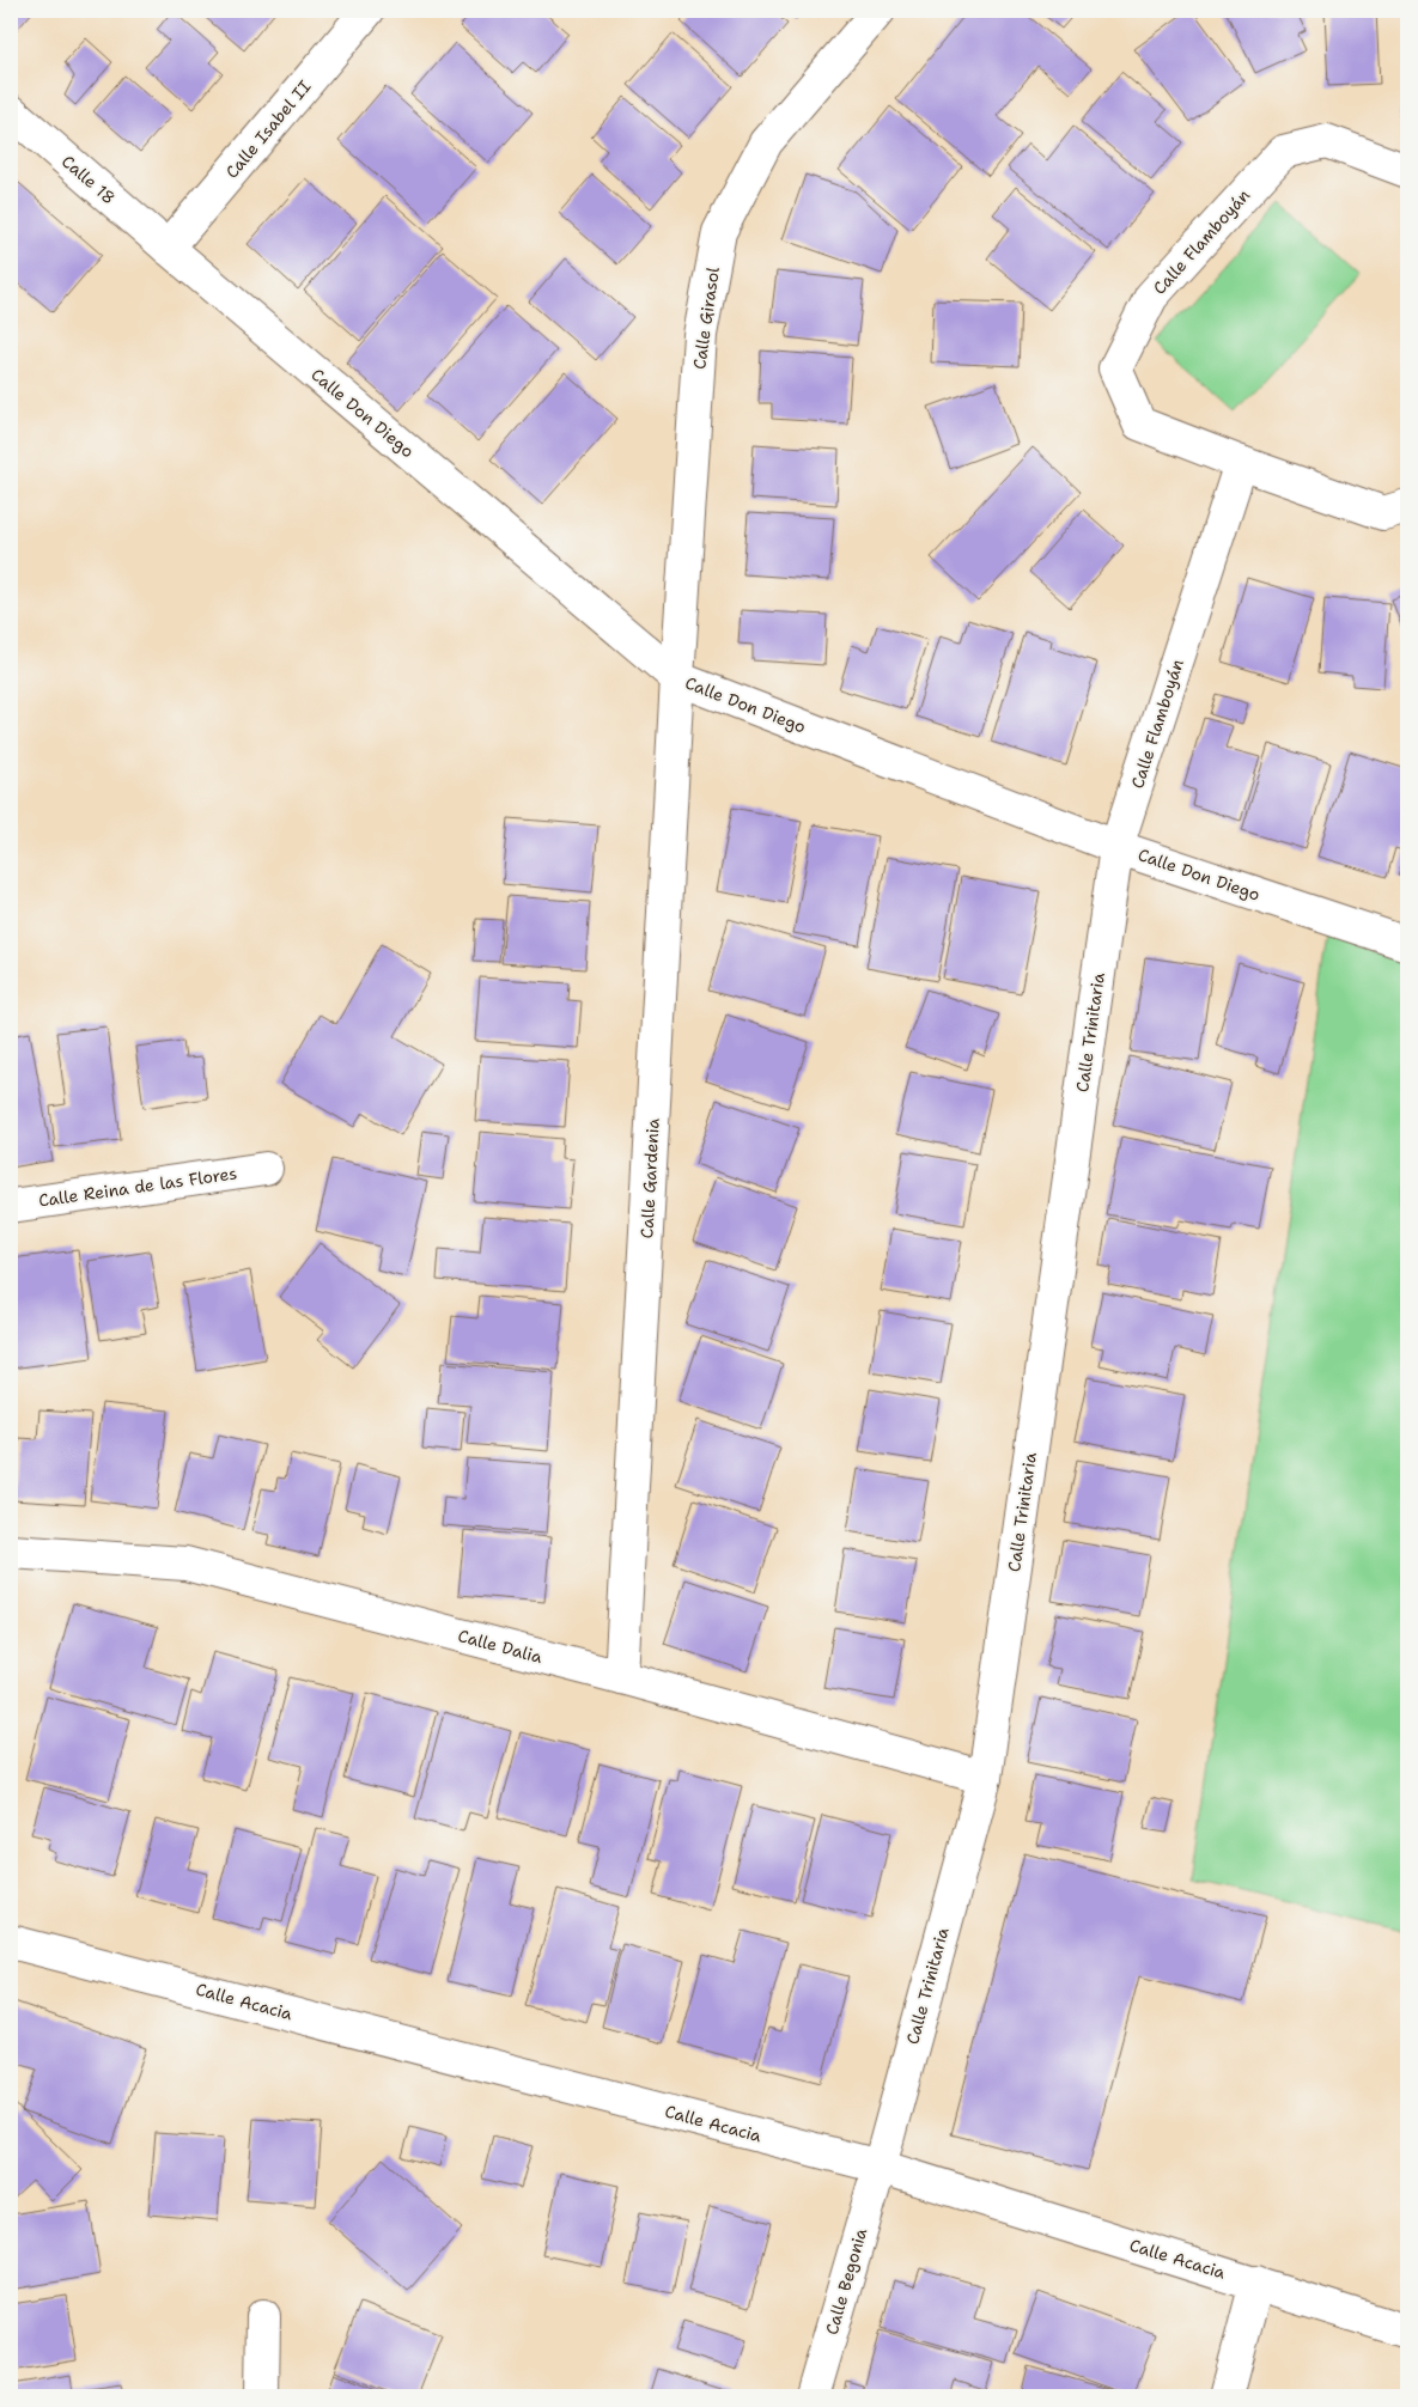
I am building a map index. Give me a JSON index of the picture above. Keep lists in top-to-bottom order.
{
  "streets": {
    "street": [
      "Calle Isabel II",
      "Calle 18",
      "Calle Flamboyán",
      "Calle Girasol",
      "Calle Don Diego",
      "Calle Trinitaria",
      "Calle Gardenia",
      "Calle Reina de las Flores",
      "Calle Dalia",
      "Calle Acacia",
      "Calle Begonia"
    ]
  },
  "crossings": [
    ["Calle Isabel II", "Calle 18"],
    ["Calle Isabel II", "Calle Don Diego"],
    ["Calle 18", "Calle Don Diego"],
    ["Calle Flamboyán", "Calle Don Diego"],
    ["Calle Flamboyán", "Calle Trinitaria"],
    ["Calle Girasol", "Calle Don Diego"],
    ["Calle Girasol", "Calle Gardenia"],
    ["Calle Don Diego", "Calle Trinitaria"],
    ["Calle Don Diego", "Calle Gardenia"],
    ["Calle Trinitaria", "Calle Dalia"],
    ["Calle Trinitaria", "Calle Acacia"],
    ["Calle Trinitaria", "Calle Begonia"],
    ["Calle Gardenia", "Calle Dalia"],
    ["Calle Acacia", "Calle Begonia"]
  ]
}
